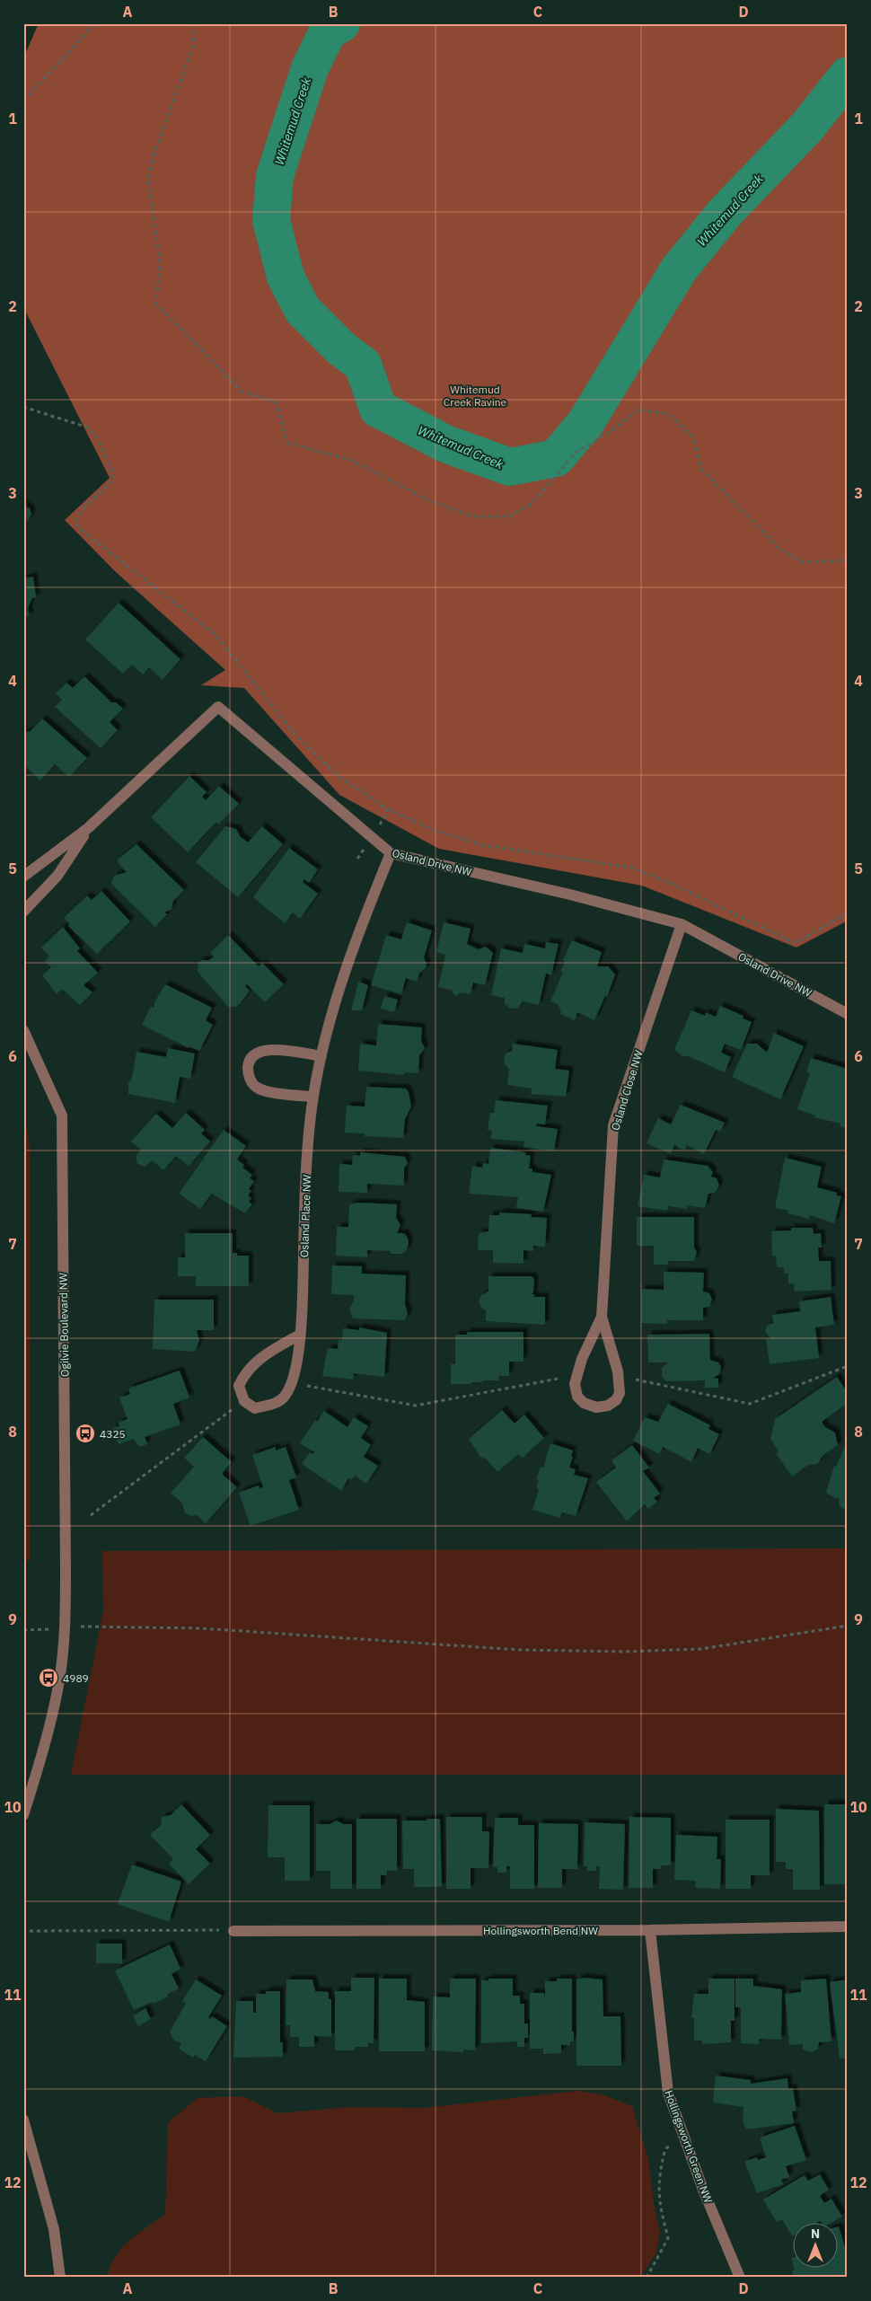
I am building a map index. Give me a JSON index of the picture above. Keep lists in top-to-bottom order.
{
  "streets": {
    "street": [
      "Osland Drive NW",
      "Osland Close NW",
      "Osland Place NW",
      "Ogilvie Boulevard NW",
      "Hollingsworth Bend NW",
      "Hollingsworth Green NW"
    ]
  },
  "crossings": [
    ["Osland Drive NW", "Osland Close NW"],
    ["Osland Drive NW", "Osland Place NW"],
    ["Hollingsworth Bend NW", "Hollingsworth Green NW"]
  ],
  "water": ["Whitemud Creek"],
  "parks": ["Whitemud Creek Ravine"],
  "places": {
    "bus stop": ["4325", "4989"]
  },
  "north": "top",
  "grid": {
    "columns": [
      "A",
      "B",
      "C",
      "D"
    ],
    "rows": [
      "1",
      "2",
      "3",
      "4",
      "5",
      "6",
      "7",
      "8",
      "9",
      "10",
      "11",
      "12"
    ]
  }
}
